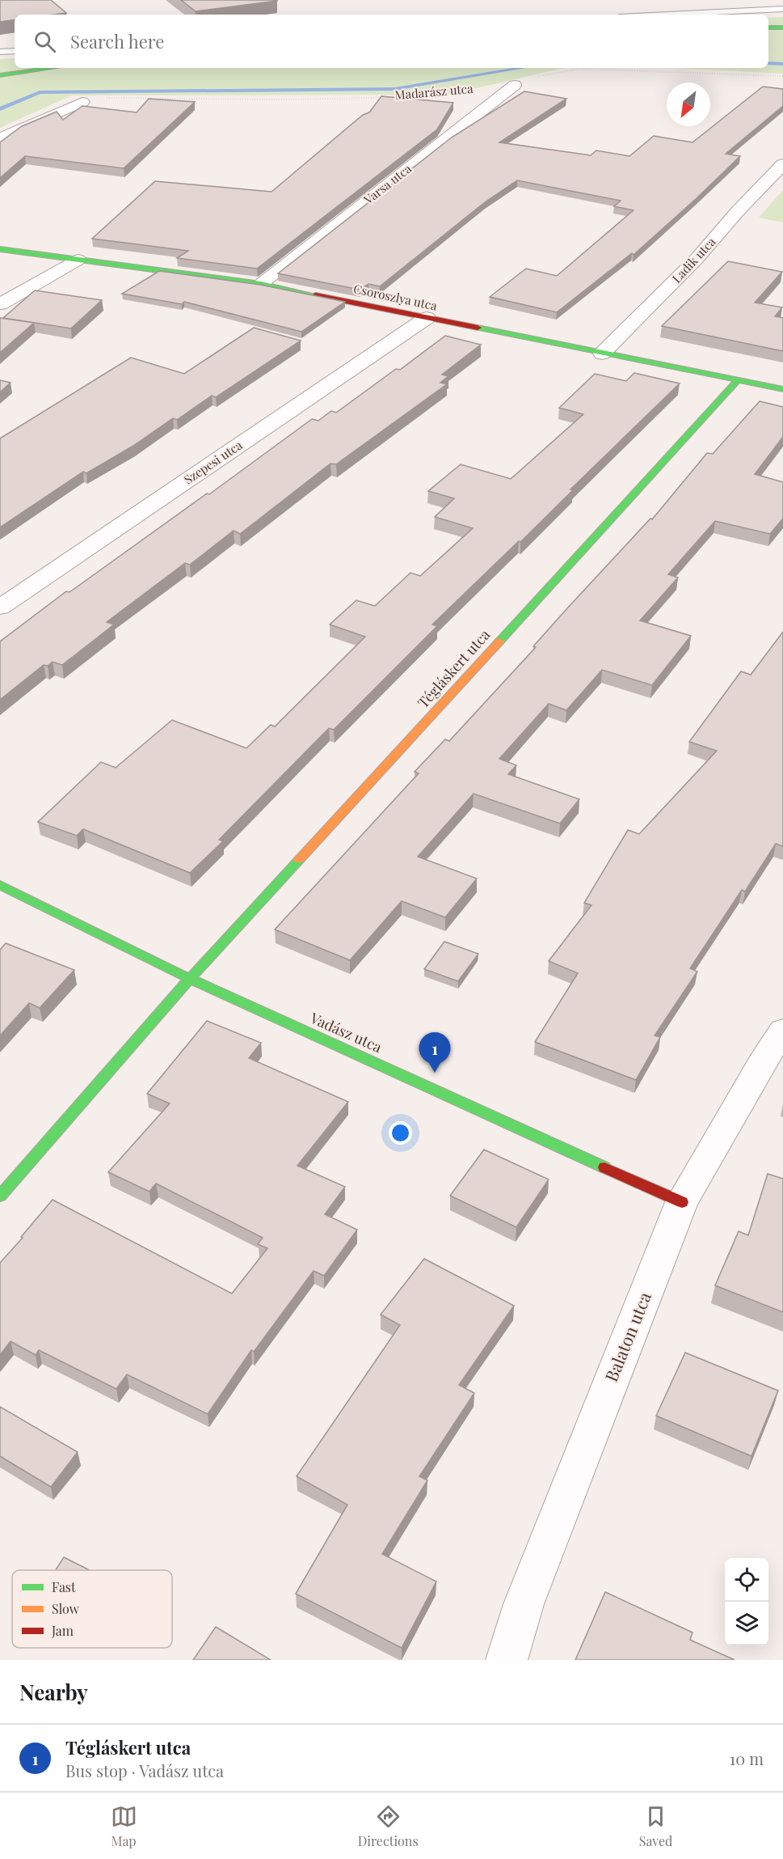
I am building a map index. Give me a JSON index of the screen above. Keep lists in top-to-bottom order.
{
  "streets": {
    "street": [
      "Varsa utca",
      "Ladik utca",
      "Csoroszlya utca",
      "Szepesi utca",
      "Tégláskert utca",
      "Vadász utca",
      "Balaton utca"
    ],
    "path": ["Madarász utca"]
  },
  "crossings": [
    ["Madarász utca", "Varsa utca"],
    ["Varsa utca", "Csoroszlya utca"],
    ["Ladik utca", "Csoroszlya utca"],
    ["Csoroszlya utca", "Szepesi utca"],
    ["Csoroszlya utca", "Tégláskert utca"],
    ["Tégláskert utca", "Vadász utca"],
    ["Vadász utca", "Balaton utca"]
  ],
  "legend": ["Fast", "Slow", "Jam"],
  "north": "bottom left",
  "page": {
    "search": "Search here",
    "pins": "1",
    "heading": "Nearby",
    "list": [
      {
        "mark": "1",
        "name": "Tégláskert utca",
        "note": "Bus stop · Vadász utca",
        "value": "10 m"
      }
    ],
    "nav": ["Map", "Directions", "Saved"]
  }
}
